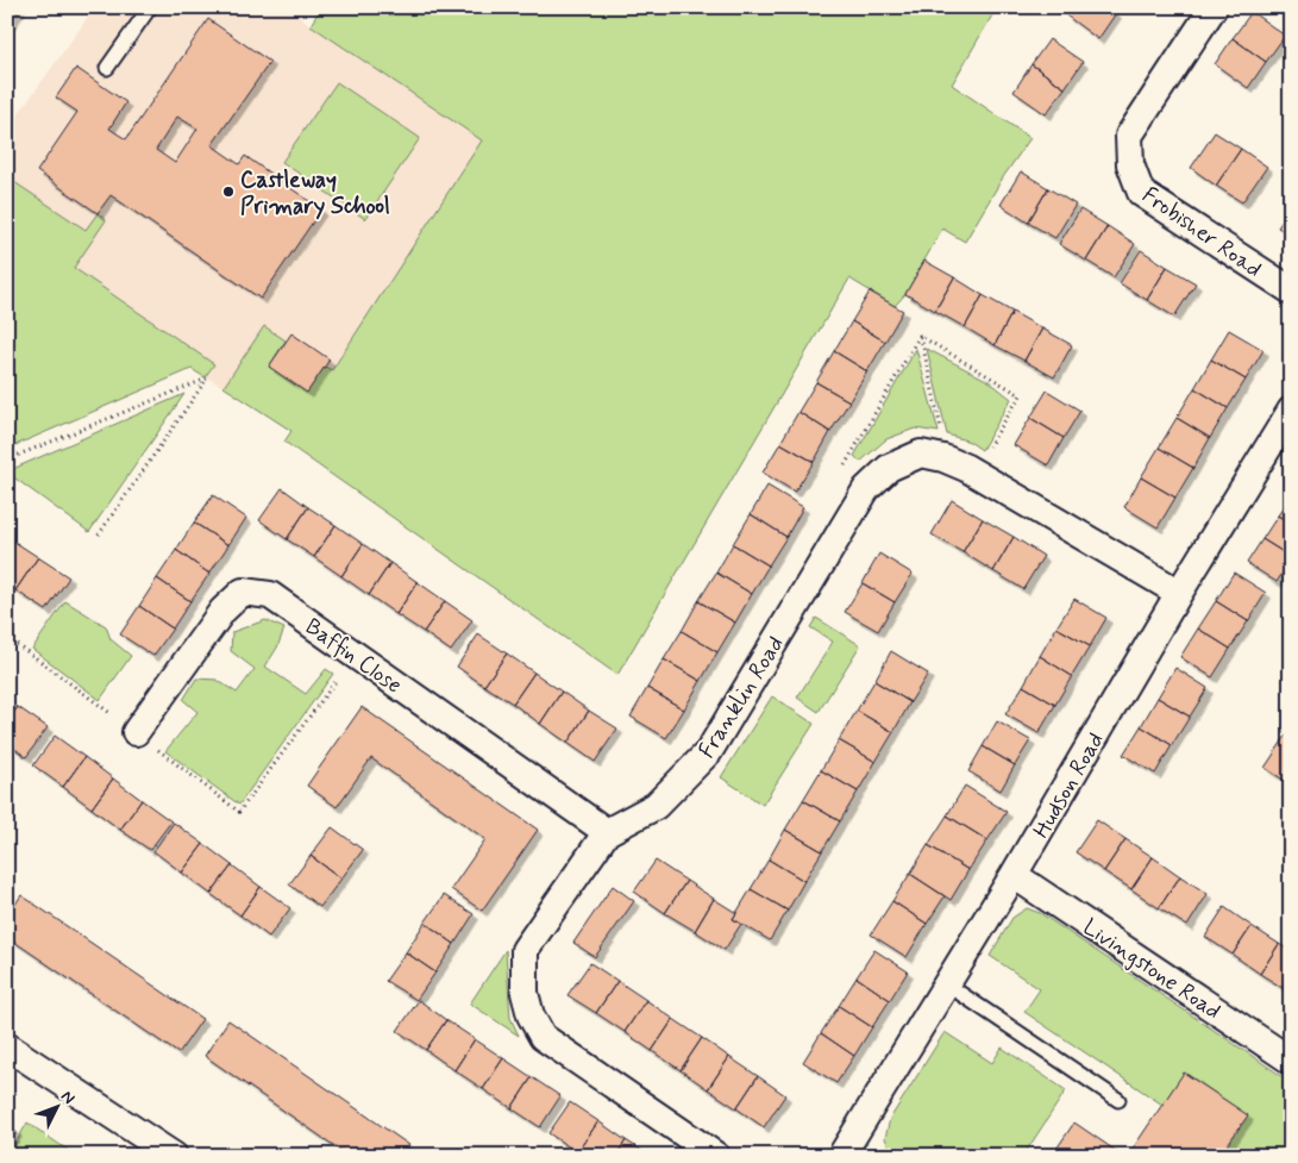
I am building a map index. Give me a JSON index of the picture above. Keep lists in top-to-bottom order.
{
  "streets": {
    "street": [
      "Frobisher Road",
      "Baffin Close",
      "Franklin Road",
      "Hudson Road",
      "Livingstone Road"
    ]
  },
  "crossings": [
    ["Baffin Close", "Franklin Road"],
    ["Franklin Road", "Hudson Road"],
    ["Hudson Road", "Livingstone Road"]
  ],
  "places": ["Castleway Primary School"],
  "north": "top right"
}
